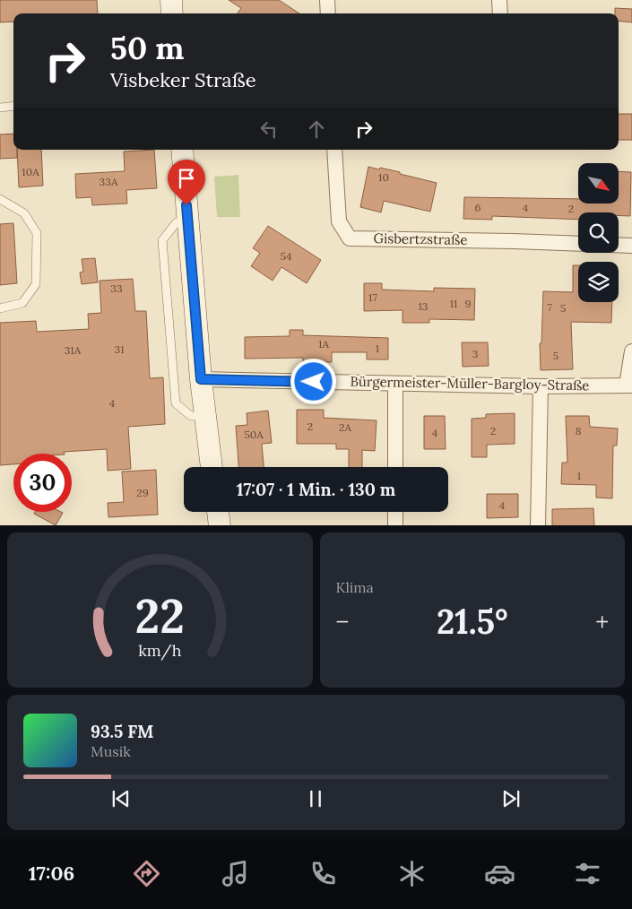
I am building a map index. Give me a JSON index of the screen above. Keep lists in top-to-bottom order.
{
  "streets": {
    "street": ["Gisbertzstraße", "Bürgermeister-Müller-Bargloy-Straße"]
  },
  "house_numbers": [
    "10A",
    "10",
    "33A",
    "6",
    "4",
    "2",
    "54",
    "33",
    "17",
    "11",
    "9",
    "13",
    "7",
    "5",
    "1A",
    "1",
    "31",
    "31A",
    "3",
    "5",
    "4",
    "2",
    "2A",
    "2",
    "8",
    "4",
    "50A",
    "1",
    "29",
    "4"
  ],
  "north": "bottom right",
  "page": {
    "turn": ["50 m", "Visbeker Straße"],
    "limit": "30",
    "trip": "17:07 · 1 Min. · 130 m",
    "tile": "Klima",
    "heat": ["−", "21.5°", "+"],
    "song": ["93.5 FM", "Musik"],
    "tabs": "17:06",
    "gauge": ["22", "km/h"]
  }
}
